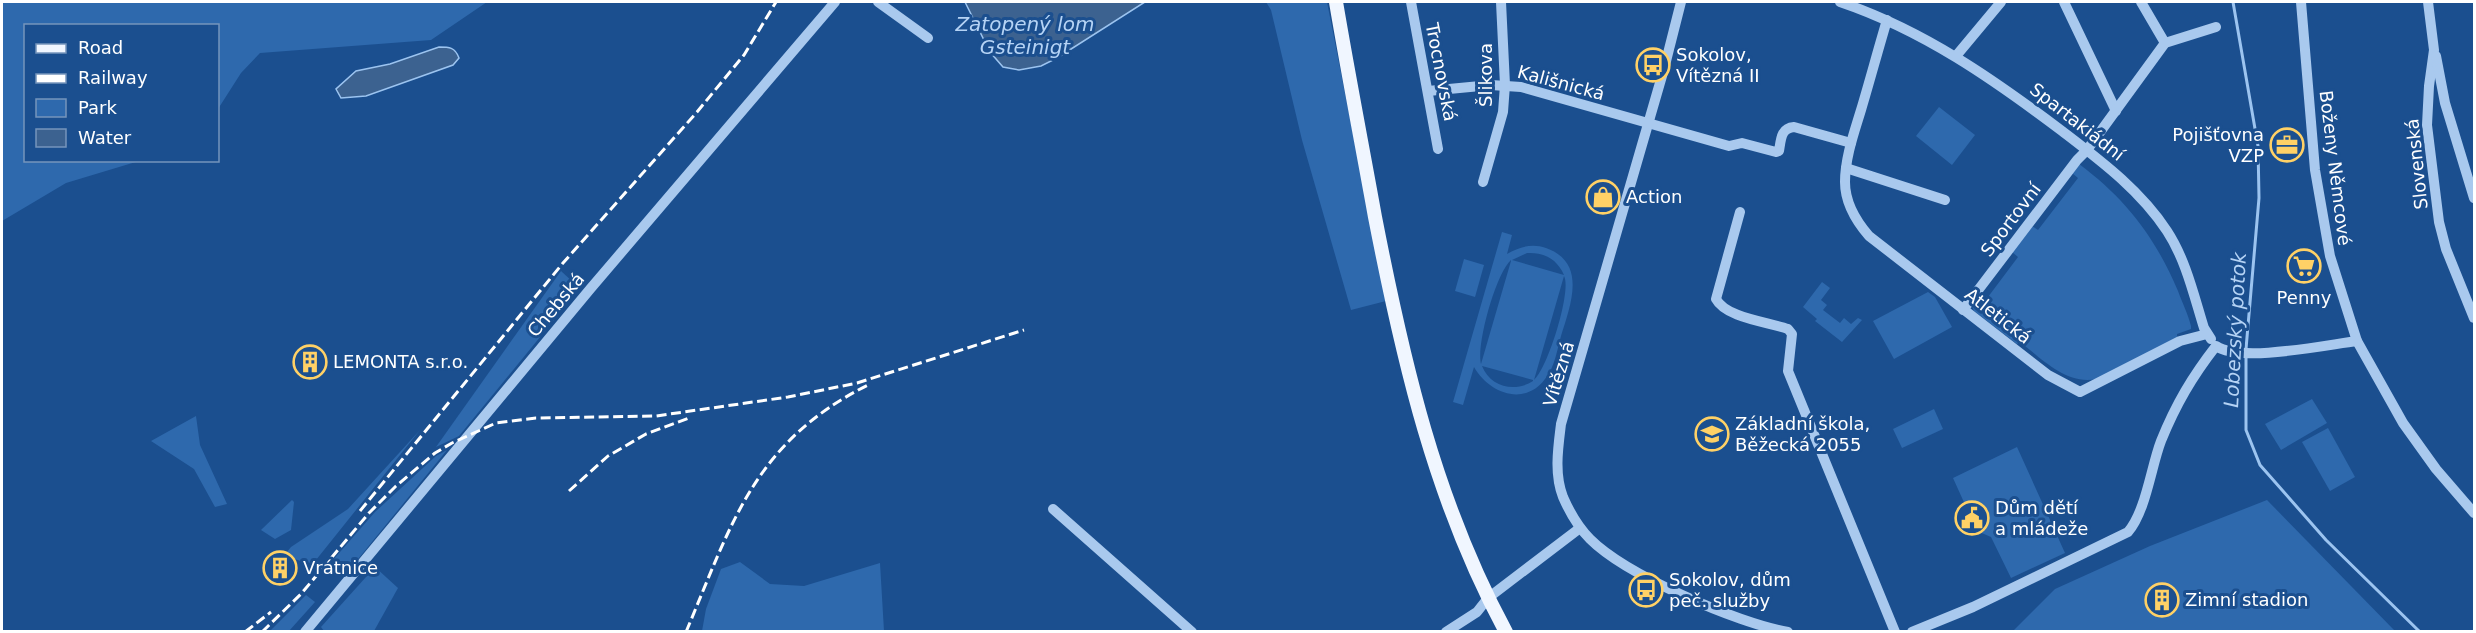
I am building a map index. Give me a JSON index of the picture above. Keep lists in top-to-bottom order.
{
  "streets": {
    "street": [
      "Trocnovská",
      "Šlikova",
      "Kališnická",
      "Spartakiádní",
      "Slovenská",
      "Boženy Němcové",
      "Sportovní",
      "Chebská",
      "Atletická",
      "Vítězná"
    ]
  },
  "crossings": [
    ["Trocnovská", "Kališnická"],
    ["Šlikova", "Kališnická"],
    ["Kališnická", "Vítězná"],
    ["Spartakiádní", "Sportovní"],
    ["Spartakiádní", "Atletická"],
    ["Sportovní", "Atletická"]
  ],
  "water": ["Zatopený lom Gsteinigt", "Lobezský potok"],
  "places": {
    "bus stop": ["Sokolov, Vítězná II", "Sokolov, dům peč. služby"],
    "office": ["Pojišťovna VZP"],
    "shop": ["Action"],
    "supermarket": ["Penny"],
    "building": ["LEMONTA s.r.o.", "Vrátnice", "Zimní stadion"],
    "school or university": ["Základní škola, Běžecká 2055"],
    "public building": ["Dům dětí a mládeže"]
  },
  "legend": [
    "Road",
    "Railway",
    "Park",
    "Water"
  ]
}
